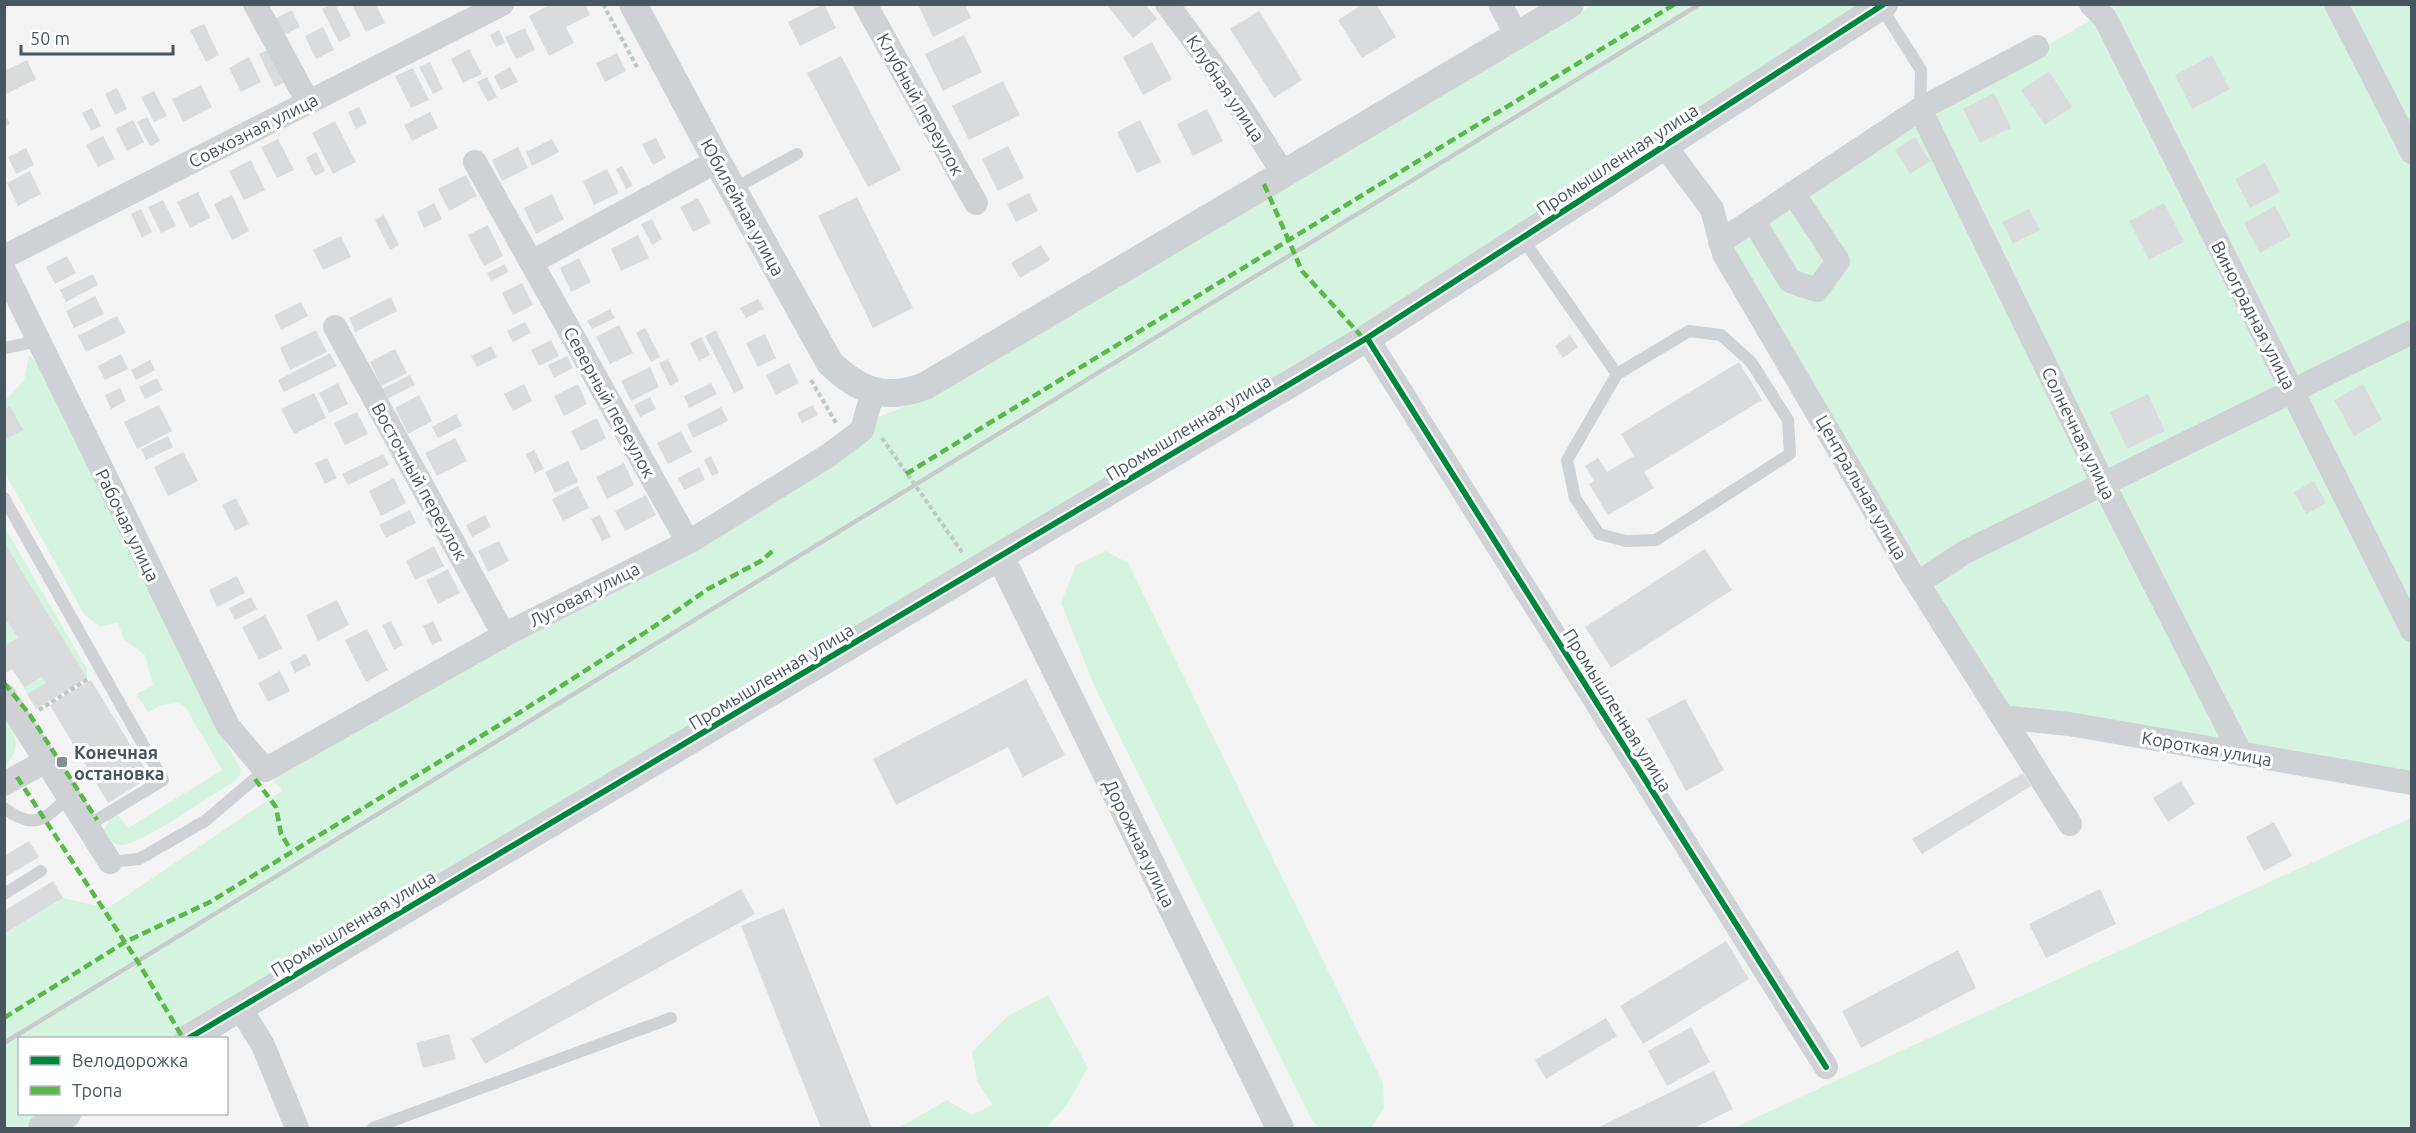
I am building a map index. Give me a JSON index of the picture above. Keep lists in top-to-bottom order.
{
  "streets": {
    "street": [
      "Клубная улица",
      "Клубный переулок",
      "Совхозная улица",
      "Промышленная улица",
      "Юбилейная улица",
      "Виноградная улица",
      "Северный переулок",
      "Солнечная улица",
      "Восточный переулок",
      "Центральная улица",
      "Рабочая улица",
      "Луговая улица",
      "Короткая улица",
      "Дорожная улица"
    ]
  },
  "crossings": [
    ["Промышленная улица", "Центральная улица"],
    ["Промышленная улица", "Дорожная улица"],
    ["Юбилейная улица", "Луговая улица"],
    ["Северный переулок", "Луговая улица"],
    ["Солнечная улица", "Короткая улица"],
    ["Восточный переулок", "Луговая улица"],
    ["Центральная улица", "Короткая улица"],
    ["Рабочая улица", "Луговая улица"]
  ],
  "places": {
    "transit": ["Конечная остановка"]
  },
  "legend": ["Велодорожка", "Тропа"],
  "scale_bar": "50 m"
}
